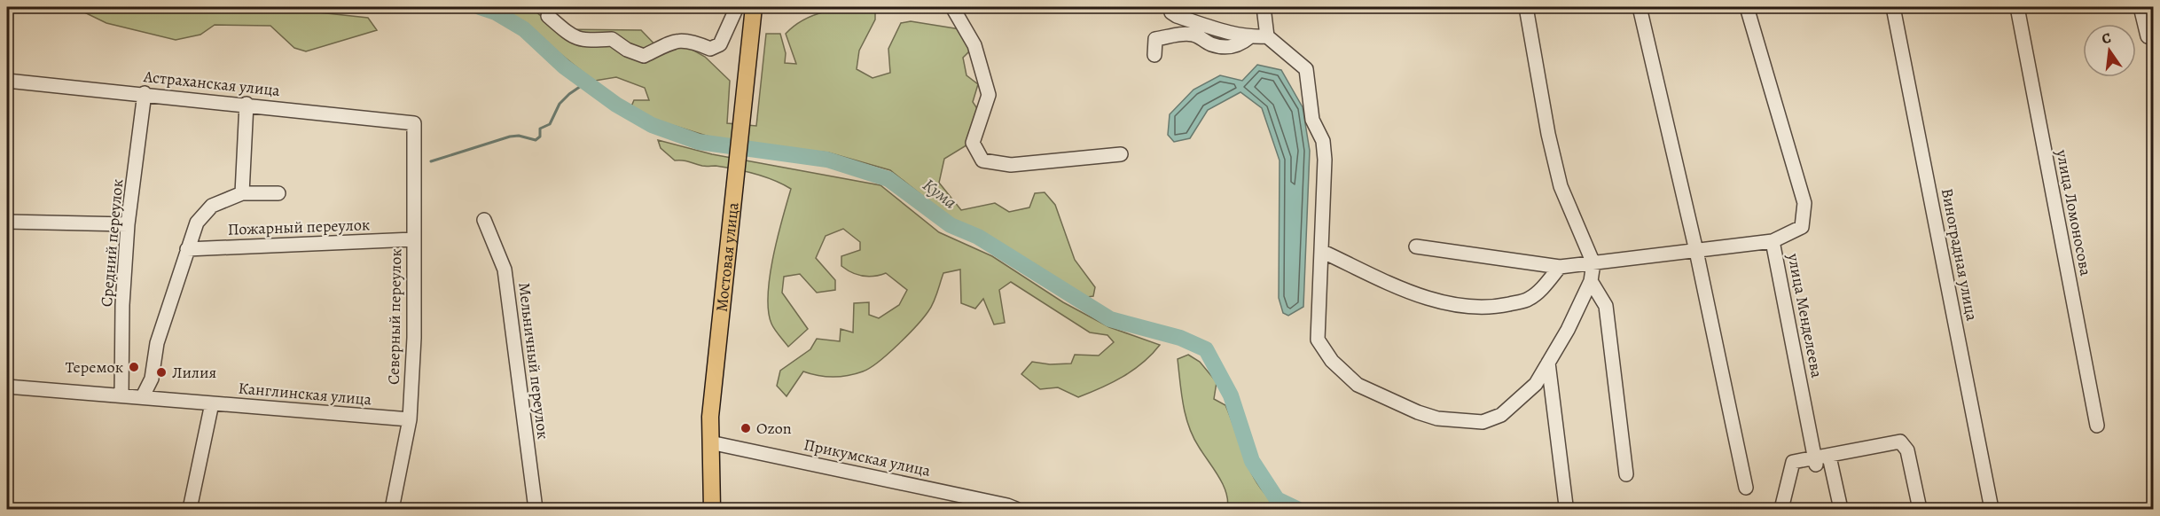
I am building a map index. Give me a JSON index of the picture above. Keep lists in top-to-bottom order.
{
  "streets": {
    "main road": ["Мостовая улица"],
    "street": [
      "Астраханская улица",
      "улица Ломоносова",
      "Пожарный переулок",
      "Средний переулок",
      "Виноградная улица",
      "улица Менделеева",
      "Северный переулок",
      "Мельничный переулок",
      "Канглинская улица",
      "Прикумская улица"
    ]
  },
  "crossings": [
    ["Астраханская улица", "Средний переулок"],
    ["Астраханская улица", "Северный переулок"],
    ["Пожарный переулок", "Северный переулок"],
    ["Средний переулок", "Канглинская улица"],
    ["Мостовая улица", "Прикумская улица"],
    ["Северный переулок", "Канглинская улица"]
  ],
  "water": ["Кума"],
  "places": ["Теремок", "Лилия", "Ozon"],
  "north": "top"
}
